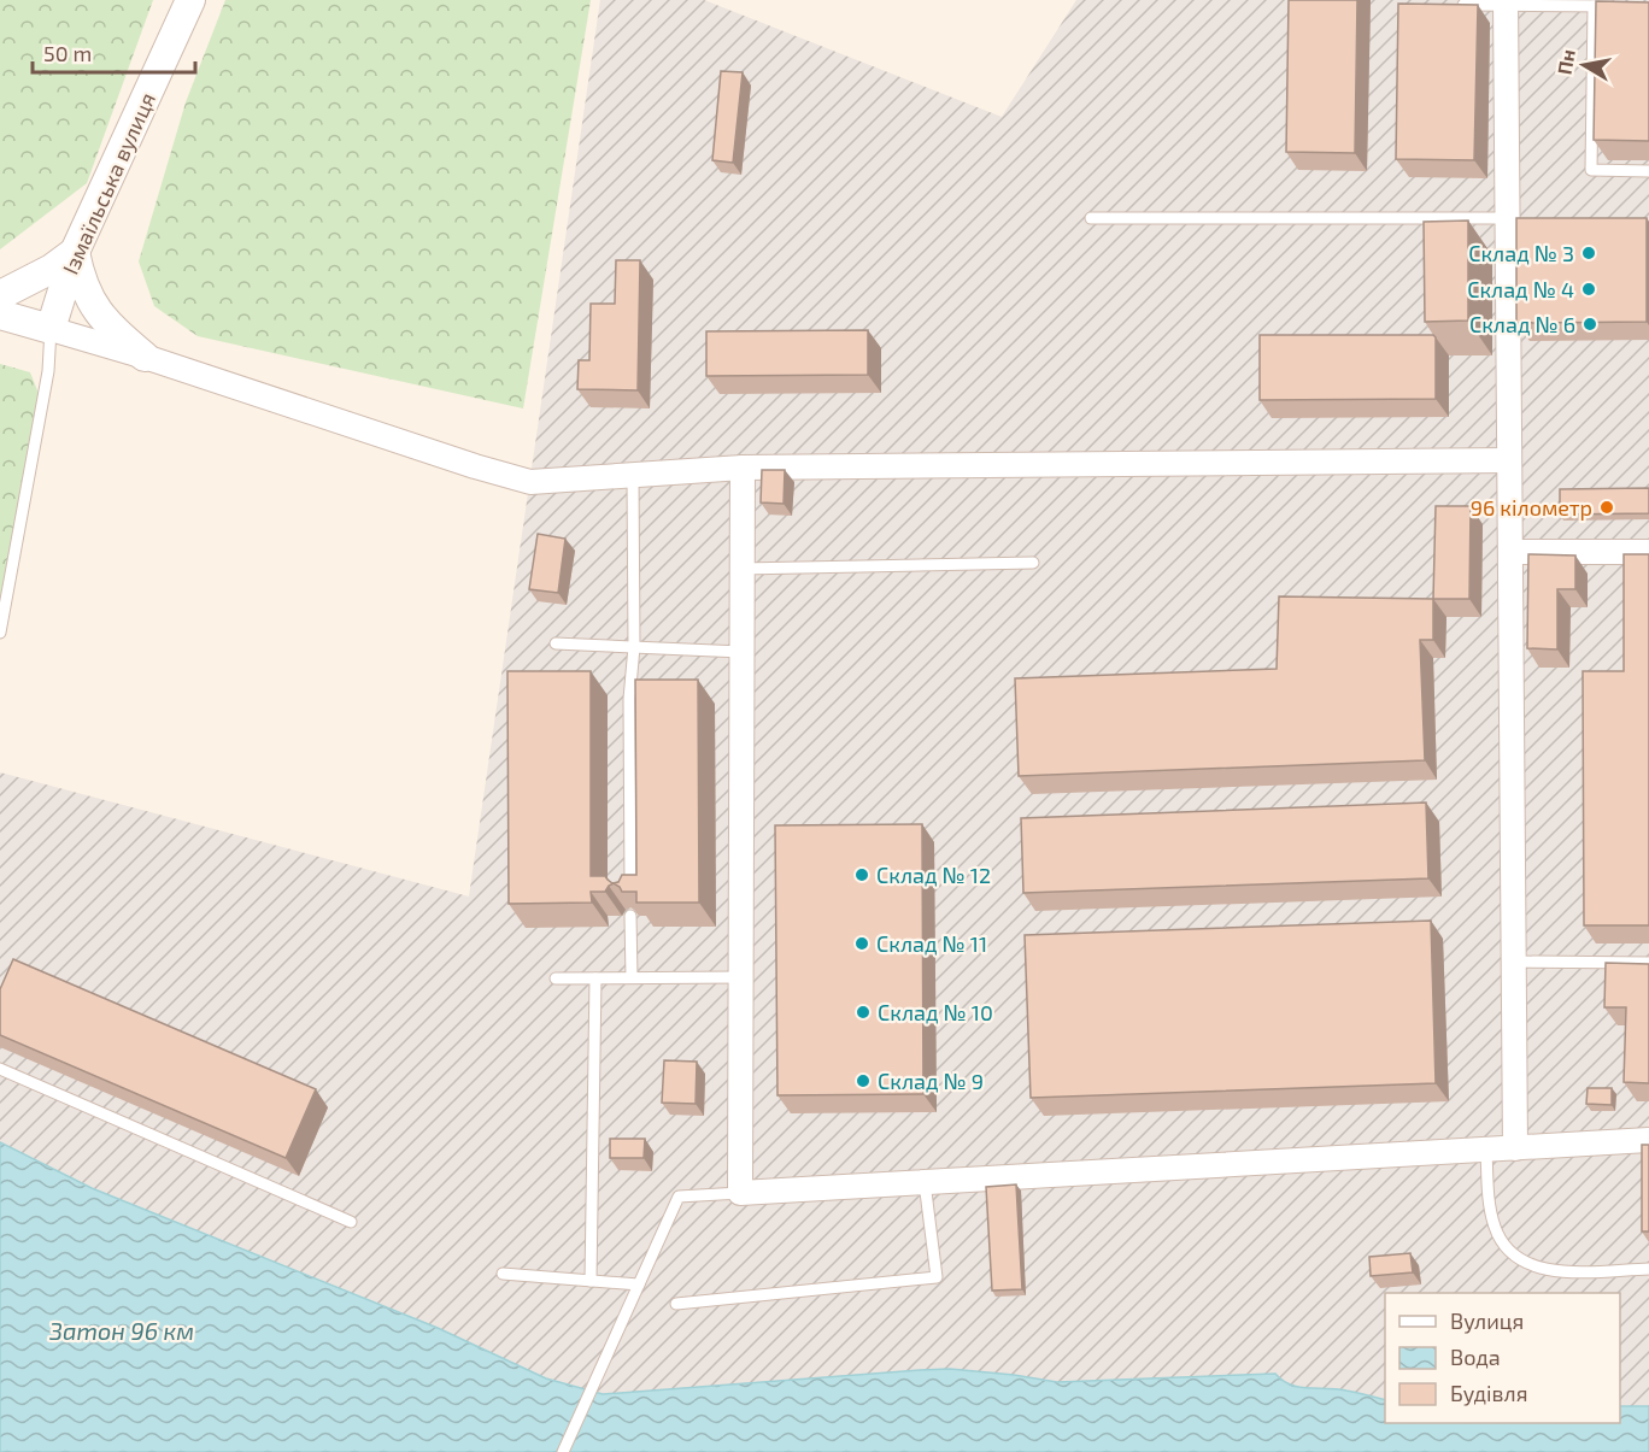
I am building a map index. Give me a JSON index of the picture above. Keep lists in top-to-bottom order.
{
  "streets": {
    "street": ["Ізмаїльська вулиця"]
  },
  "water": ["Затон 96 км"],
  "places": [
    "Склад № 3",
    "Склад № 4",
    "Склад № 6",
    "96 кілометр",
    "Склад № 12",
    "Склад № 11",
    "Склад № 10",
    "Склад № 9"
  ],
  "legend": ["Вулиця", "Вода", "Будівля"],
  "scale_bar": "50 m",
  "north": "left"
}
